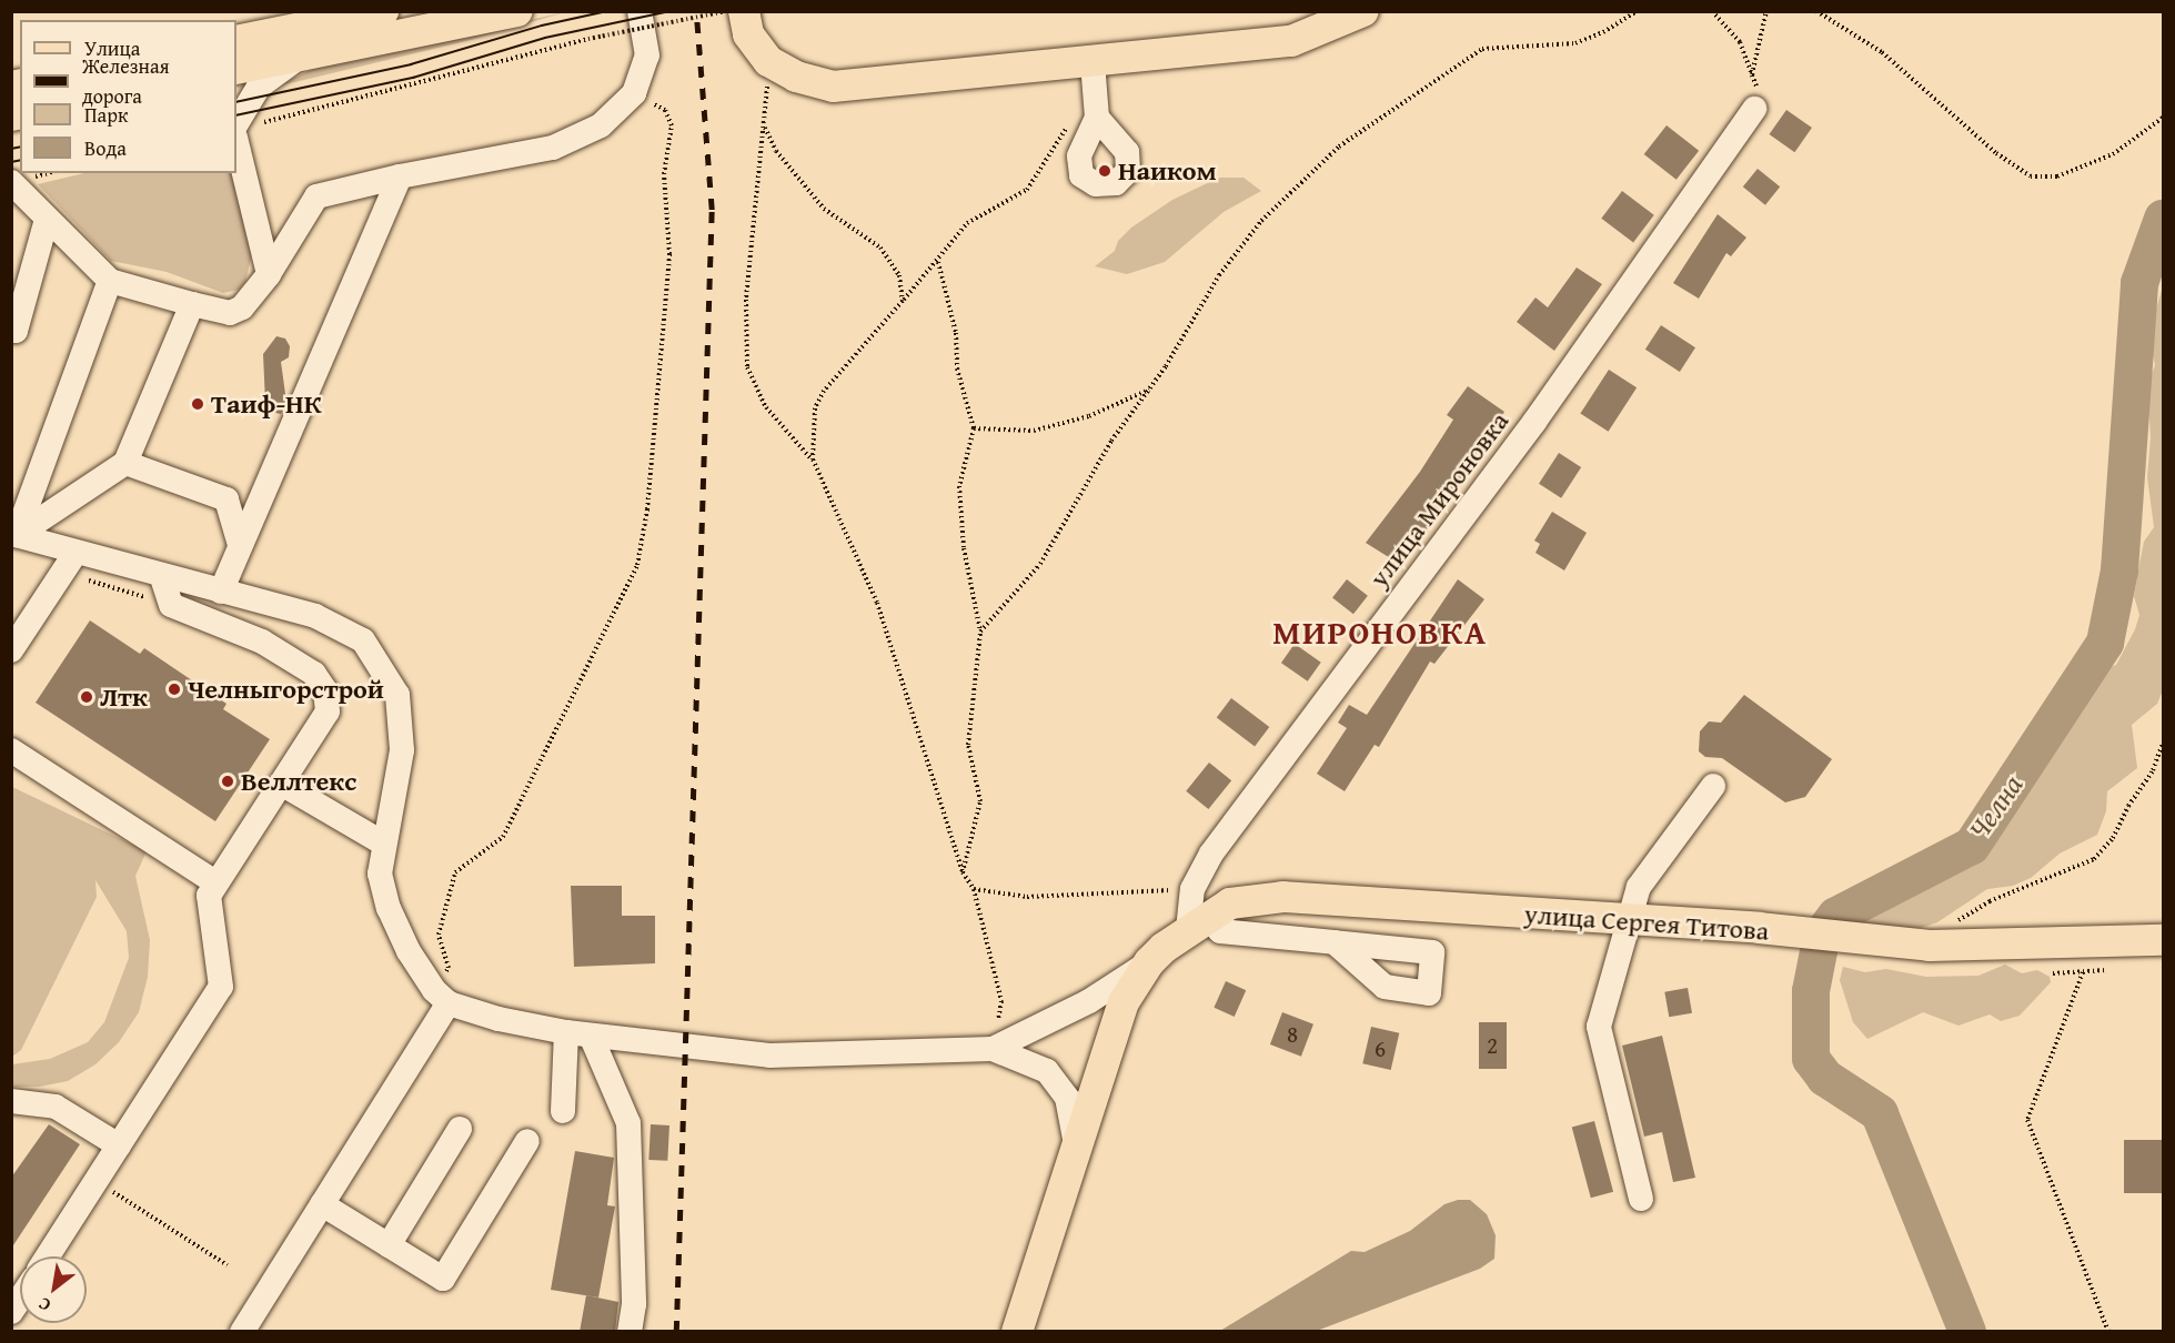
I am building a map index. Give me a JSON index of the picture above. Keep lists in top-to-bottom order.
{
  "streets": {
    "main road": ["улица Сергея Титова"],
    "street": ["улица Мироновка"]
  },
  "crossings": [
    ["улица Мироновка", "улица Сергея Титова"]
  ],
  "districts": ["МИРОНОВКА"],
  "water": ["Челна"],
  "places": [
    "Наиком",
    "Таиф-НК",
    "Челныгорстрой",
    "Лтк",
    "Веллтекс"
  ],
  "house_numbers": ["8", "2", "6"],
  "legend": [
    "Улица",
    "Железная дорога",
    "Парк",
    "Вода"
  ],
  "north": "bottom left"
}
